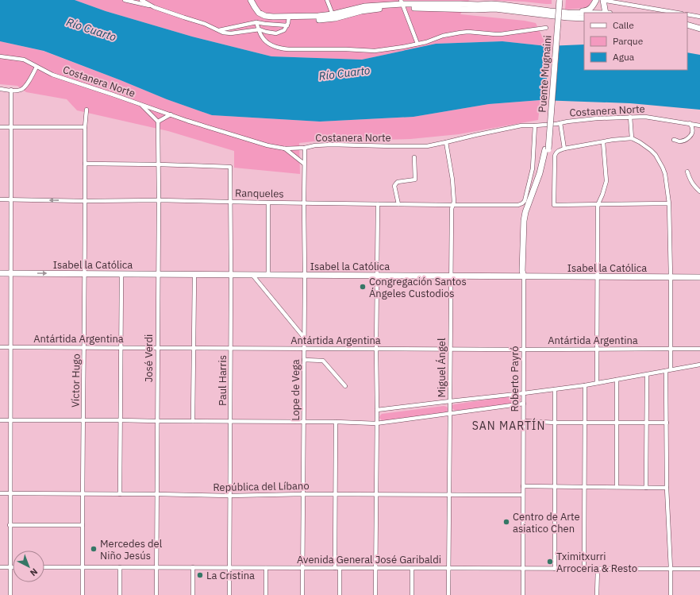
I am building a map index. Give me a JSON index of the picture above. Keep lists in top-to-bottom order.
{
  "streets": {
    "main road": ["Puente Mugnaini", "Isabel la Católica", "Roberto Payró"],
    "street": [
      "Costanera Norte",
      "Ranqueles",
      "Antártida Argentina",
      "José Verdi",
      "Miguel Ángel",
      "Víctor Hugo",
      "Paul Harris",
      "Lope de Vega",
      "República del Líbano",
      "Avenida General José Garibaldi"
    ]
  },
  "crossings": [
    ["Puente Mugnaini", "Roberto Payró"],
    ["Costanera Norte", "Ranqueles"],
    ["Costanera Norte", "Miguel Ángel"],
    ["Costanera Norte", "Lope de Vega"],
    ["Ranqueles", "José Verdi"],
    ["Ranqueles", "Miguel Ángel"],
    ["Ranqueles", "Víctor Hugo"],
    ["Ranqueles", "Paul Harris"],
    ["Ranqueles", "Lope de Vega"],
    ["Isabel la Católica", "José Verdi"],
    ["Isabel la Católica", "Miguel Ángel"],
    ["Isabel la Católica", "Roberto Payró"],
    ["Isabel la Católica", "Víctor Hugo"],
    ["Isabel la Católica", "Paul Harris"],
    ["Isabel la Católica", "Lope de Vega"],
    ["Antártida Argentina", "José Verdi"],
    ["Antártida Argentina", "Miguel Ángel"],
    ["Antártida Argentina", "Roberto Payró"],
    ["Antártida Argentina", "Víctor Hugo"],
    ["Antártida Argentina", "Paul Harris"],
    ["Antártida Argentina", "Lope de Vega"],
    ["José Verdi", "Paul Harris"],
    ["José Verdi", "República del Líbano"],
    ["José Verdi", "Avenida General José Garibaldi"],
    ["Miguel Ángel", "República del Líbano"],
    ["Miguel Ángel", "Avenida General José Garibaldi"],
    ["Roberto Payró", "República del Líbano"],
    ["Roberto Payró", "Avenida General José Garibaldi"],
    ["Víctor Hugo", "República del Líbano"],
    ["Víctor Hugo", "Avenida General José Garibaldi"],
    ["Paul Harris", "República del Líbano"],
    ["Paul Harris", "Avenida General José Garibaldi"],
    ["Lope de Vega", "República del Líbano"],
    ["Lope de Vega", "Avenida General José Garibaldi"]
  ],
  "districts": ["SAN MARTÍN"],
  "water": ["Río Cuarto"],
  "places": [
    "Congregación Santos Ángeles Custodios",
    "Centro de Arte asiatico Chen",
    "Mercedes del Niño Jesús",
    "Tximitxurri Arroceria & Resto",
    "La Cristina"
  ],
  "legend": ["Calle", "Parque", "Agua"],
  "north": "bottom right"
}
